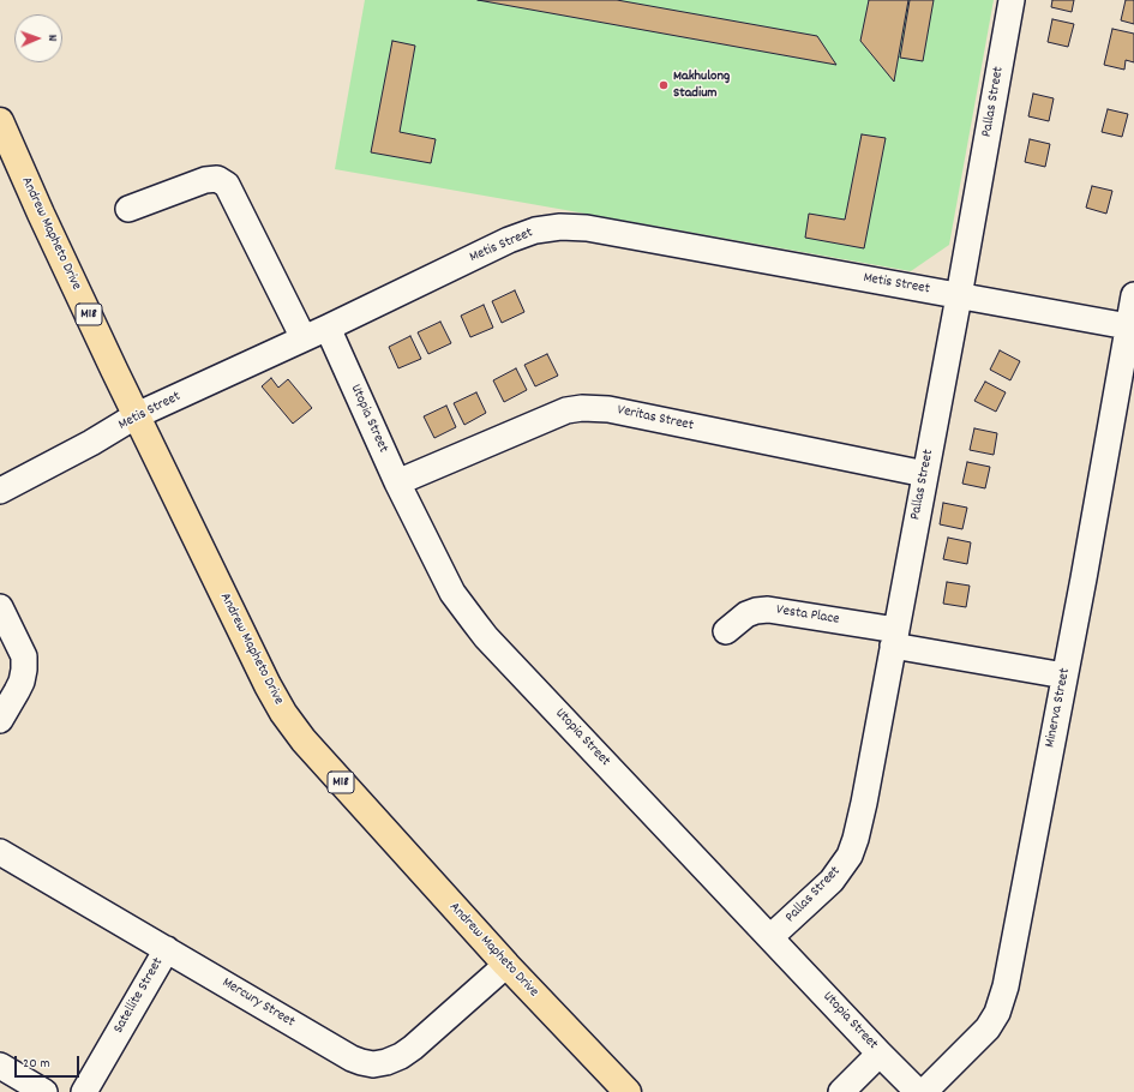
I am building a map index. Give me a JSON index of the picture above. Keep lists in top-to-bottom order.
{
  "streets": {
    "main road": ["Andrew Mapheto Drive", "M18"],
    "street": [
      "Pallas Street",
      "Metis Street",
      "Utopia Street",
      "Veritas Street",
      "Vesta Place",
      "Minerva Street",
      "Satellite Street",
      "Mercury Street"
    ]
  },
  "crossings": [
    ["Pallas Street", "Metis Street"],
    ["Pallas Street", "Utopia Street"],
    ["Pallas Street", "Veritas Street"],
    ["Pallas Street", "Vesta Place"],
    ["Andrew Mapheto Drive", "Metis Street"],
    ["Andrew Mapheto Drive", "Mercury Street"],
    ["Metis Street", "Utopia Street"],
    ["Metis Street", "Minerva Street"],
    ["Utopia Street", "Veritas Street"],
    ["Vesta Place", "Minerva Street"],
    ["Satellite Street", "Mercury Street"]
  ],
  "places": ["Makhulong Stadium"],
  "scale_bar": "20 m",
  "north": "right"
}
